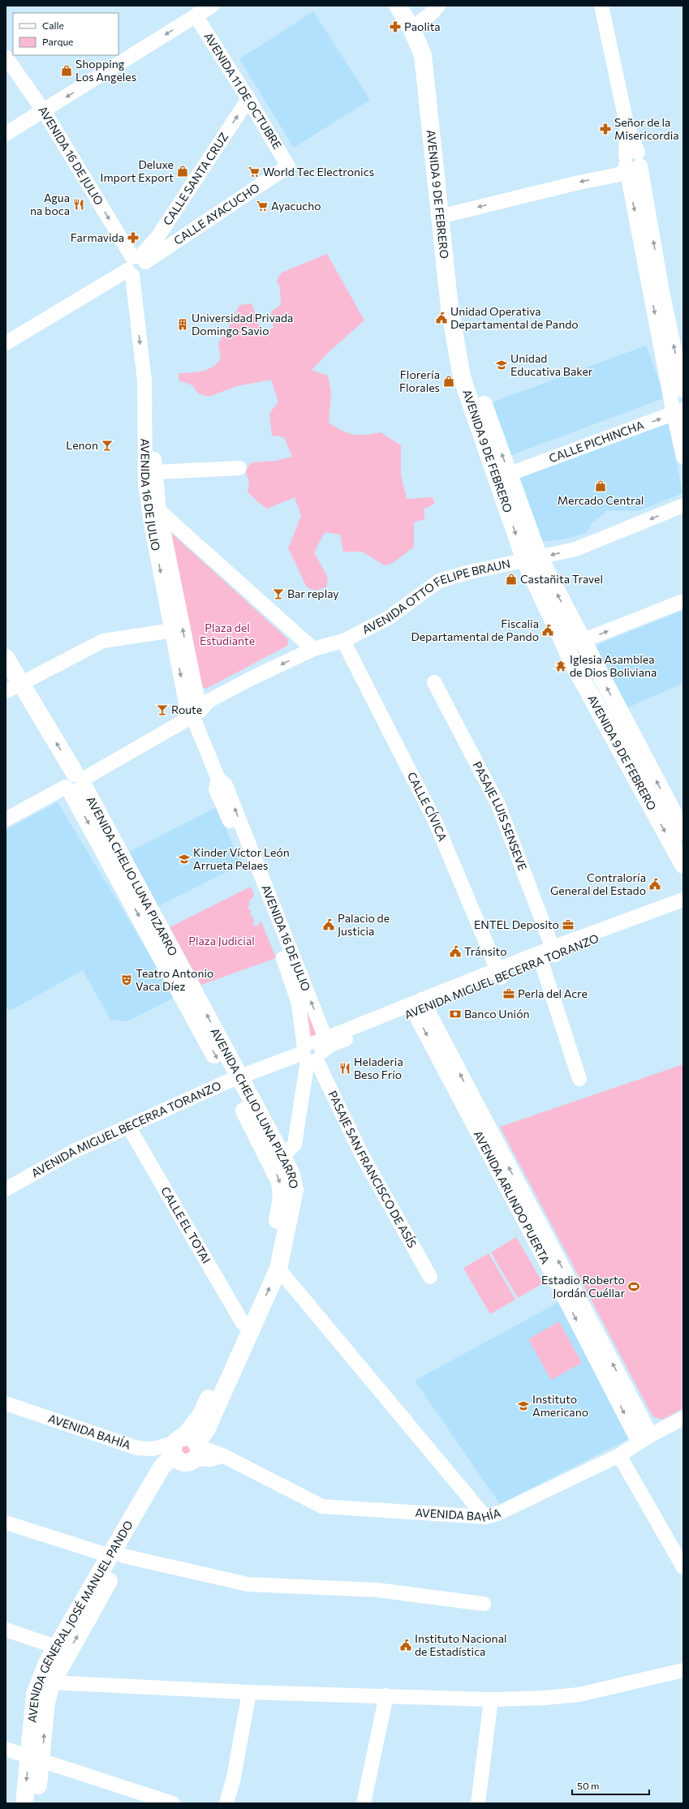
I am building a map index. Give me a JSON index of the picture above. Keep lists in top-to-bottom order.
{
  "streets": {
    "main road": ["AVENIDA 9 DE FEBRERO", "AVENIDA CHELIO LUNA PIZARRO", "AVENIDA GENERAL JOSÉ MANUEL PANDO"],
    "street": [
      "AVENIDA 11 DE OCTUBRE",
      "AVENIDA 16 DE JULIO",
      "CALLE SANTA CRUZ",
      "CALLE AYACUCHO",
      "CALLE PICHINCHA",
      "AVENIDA OTTO FELIPE BRAUN",
      "CALLE CÍVICA",
      "PASAJE LUIS SENSEVE",
      "AVENIDA MIGUEL BECERRA TORANZO",
      "PASAJE SAN FRANCISCO DE ASÍS",
      "AVENIDA ARLINDO PUERTA",
      "CALLE EL TOTAI",
      "AVENIDA BAHÍA"
    ]
  },
  "crossings": [
    ["AVENIDA 11 DE OCTUBRE", "CALLE SANTA CRUZ"],
    ["AVENIDA 11 DE OCTUBRE", "CALLE AYACUCHO"],
    ["AVENIDA 16 DE JULIO", "CALLE SANTA CRUZ"],
    ["AVENIDA 16 DE JULIO", "CALLE AYACUCHO"],
    ["AVENIDA 16 DE JULIO", "AVENIDA OTTO FELIPE BRAUN"],
    ["AVENIDA 16 DE JULIO", "AVENIDA CHELIO LUNA PIZARRO"],
    ["AVENIDA 16 DE JULIO", "AVENIDA MIGUEL BECERRA TORANZO"],
    ["AVENIDA 16 DE JULIO", "PASAJE SAN FRANCISCO DE ASÍS"],
    ["CALLE SANTA CRUZ", "CALLE AYACUCHO"],
    ["AVENIDA 9 DE FEBRERO", "CALLE PICHINCHA"],
    ["AVENIDA 9 DE FEBRERO", "AVENIDA OTTO FELIPE BRAUN"],
    ["AVENIDA OTTO FELIPE BRAUN", "CALLE CÍVICA"],
    ["AVENIDA OTTO FELIPE BRAUN", "AVENIDA CHELIO LUNA PIZARRO"],
    ["CALLE CÍVICA", "AVENIDA MIGUEL BECERRA TORANZO"],
    ["PASAJE LUIS SENSEVE", "AVENIDA MIGUEL BECERRA TORANZO"],
    ["AVENIDA CHELIO LUNA PIZARRO", "AVENIDA MIGUEL BECERRA TORANZO"],
    ["AVENIDA CHELIO LUNA PIZARRO", "CALLE EL TOTAI"],
    ["AVENIDA CHELIO LUNA PIZARRO", "AVENIDA BAHÍA"],
    ["AVENIDA CHELIO LUNA PIZARRO", "AVENIDA GENERAL JOSÉ MANUEL PANDO"],
    ["AVENIDA MIGUEL BECERRA TORANZO", "PASAJE SAN FRANCISCO DE ASÍS"],
    ["AVENIDA MIGUEL BECERRA TORANZO", "AVENIDA ARLINDO PUERTA"],
    ["AVENIDA MIGUEL BECERRA TORANZO", "CALLE EL TOTAI"],
    ["AVENIDA ARLINDO PUERTA", "AVENIDA BAHÍA"],
    ["AVENIDA BAHÍA", "AVENIDA GENERAL JOSÉ MANUEL PANDO"]
  ],
  "one_way": ["CALLE SANTA CRUZ", "CALLE PICHINCHA"],
  "parks": ["Plaza del Estudiante", "Plaza Judicial"],
  "places": {
    "pharmacy": ["Paolita", "Señor de la Misericordia", "Farmavida"],
    "shop": [
      "Shopping Los Angeles",
      "Deluxe Import Export",
      "Florería Florales",
      "Mercado Central",
      "Castañita Travel"
    ],
    "supermarket": ["World Tec Electronics", "Ayacucho"],
    "restaurant": ["Agua na boca", "Heladeria Beso Frío"],
    "public building": [
      "Unidad Operativa Departamental de Pando",
      "Fiscalia Departamental de Pando",
      "Contraloría General del Estado",
      "Palacio de Justicia",
      "Tránsito",
      "Instituto Nacional de Estadística"
    ],
    "building": ["Universidad Privada Domingo Savio"],
    "school or university": ["Unidad Educativa Baker", "Kinder Víctor León Arrueta Pelaes", "Instituto Americano"],
    "bar": ["Lenon", "Bar replay", "Route"],
    "temple": ["Iglesia Asamblea de Dios Boliviana"],
    "office": ["ENTEL Deposito", "Perla del Acre"],
    "theatre": ["Teatro Antonio Vaca Díez"],
    "bank": ["Banco Unión"],
    "sports": ["Estadio Roberto Jordán Cuéllar"]
  },
  "legend": ["Calle", "Parque"],
  "scale_bar": "50 m"
}
